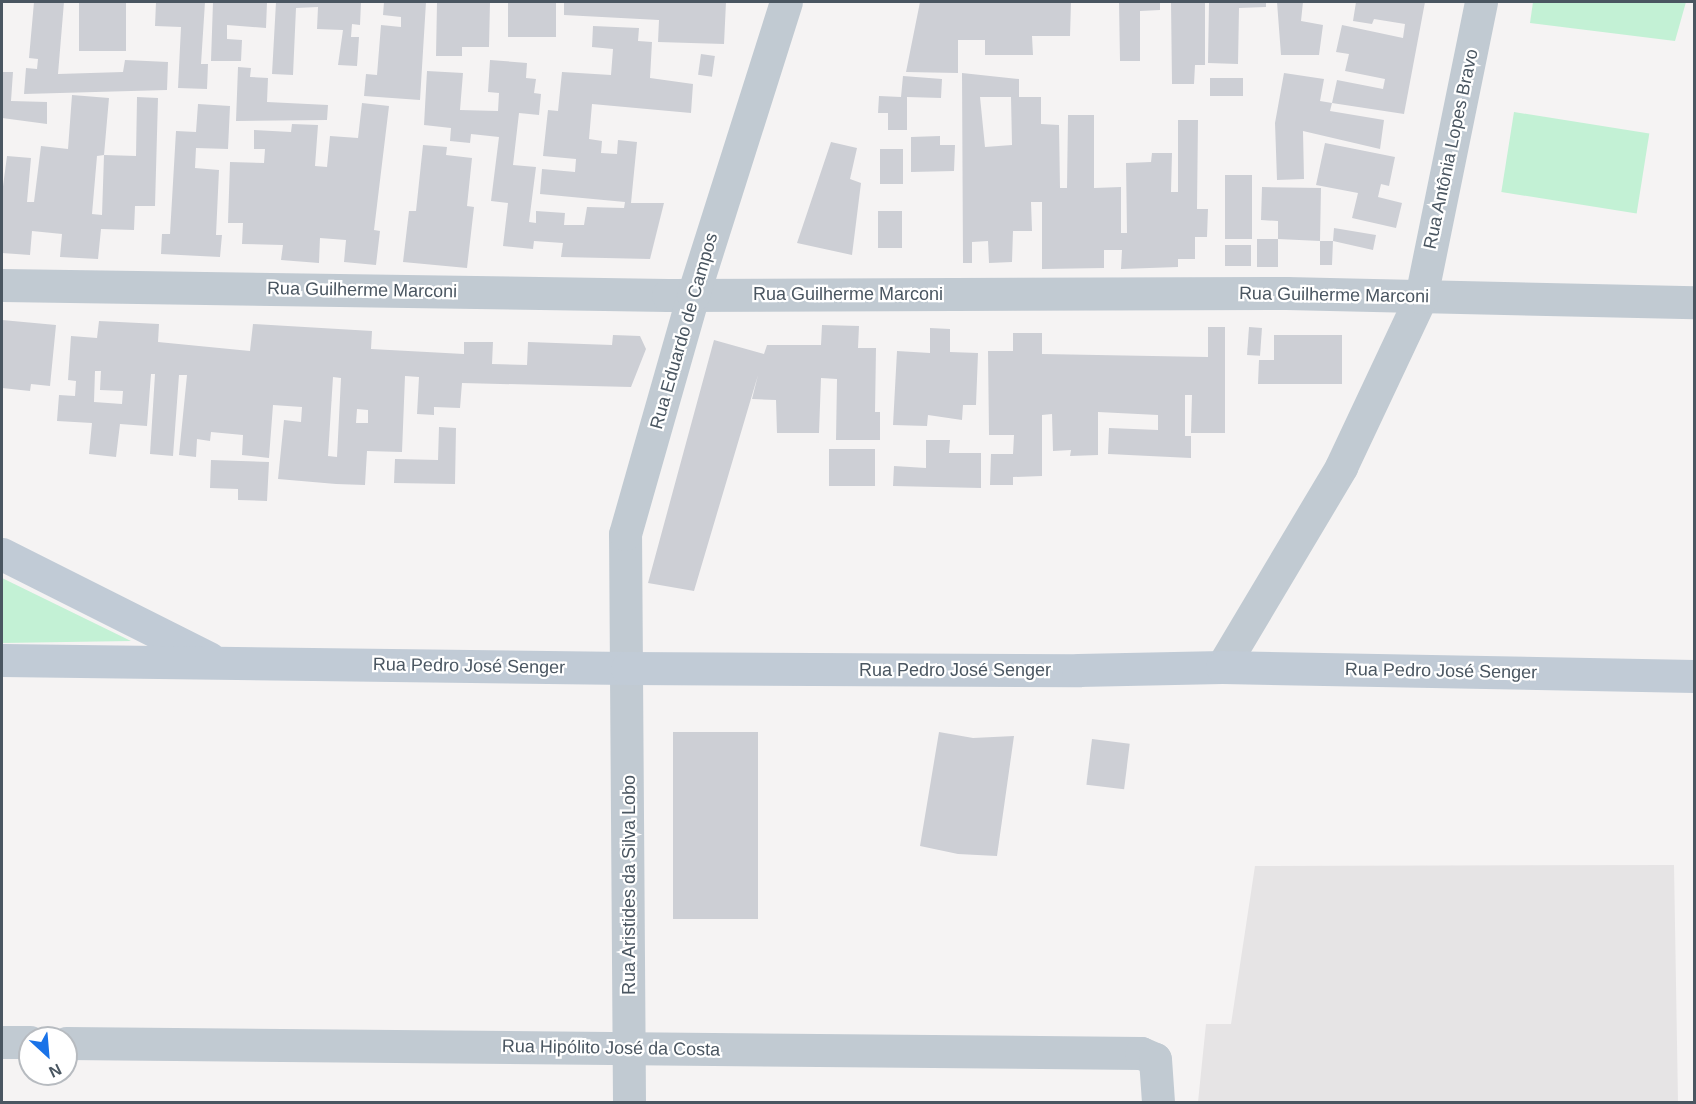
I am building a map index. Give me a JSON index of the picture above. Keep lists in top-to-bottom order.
{
  "streets": {
    "main road": ["Rua Pedro José Senger"],
    "street": [
      "Rua Antônia Lopes Bravo",
      "Rua Guilherme Marconi",
      "Rua Eduardo de Campos",
      "Rua Aristides da Silva Lobo",
      "Rua Hipólito José da Costa"
    ]
  },
  "crossings": [
    ["Rua Antônia Lopes Bravo", "Rua Guilherme Marconi"],
    ["Rua Antônia Lopes Bravo", "Rua Pedro José Senger"],
    ["Rua Guilherme Marconi", "Rua Eduardo de Campos"],
    ["Rua Eduardo de Campos", "Rua Pedro José Senger"],
    ["Rua Eduardo de Campos", "Rua Aristides da Silva Lobo"],
    ["Rua Pedro José Senger", "Rua Aristides da Silva Lobo"],
    ["Rua Aristides da Silva Lobo", "Rua Hipólito José da Costa"]
  ],
  "north": "bottom right"
}
